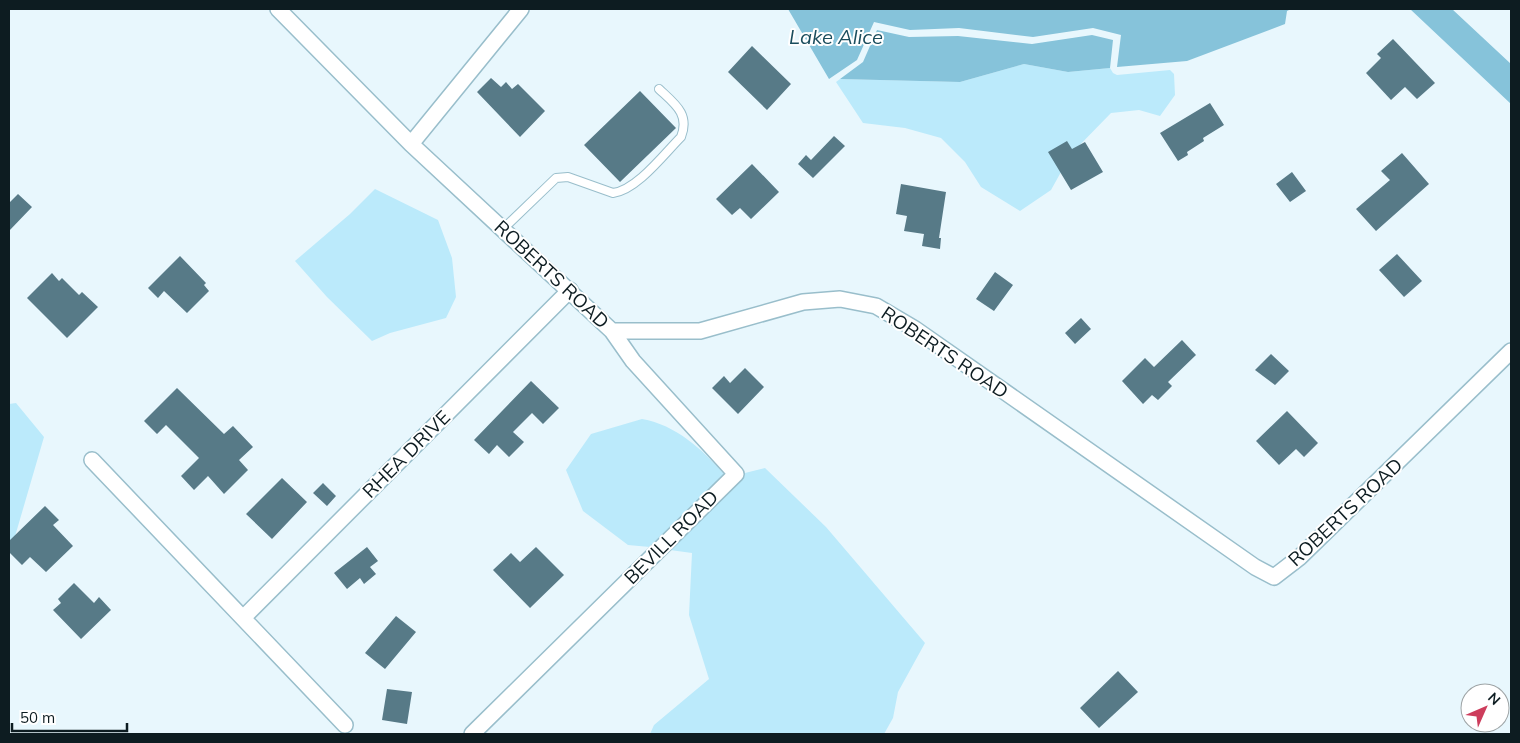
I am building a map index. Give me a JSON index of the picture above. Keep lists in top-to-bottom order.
{
  "streets": {
    "street": ["ROBERTS ROAD", "RHEA DRIVE", "BEVILL ROAD"]
  },
  "crossings": [
    ["ROBERTS ROAD", "RHEA DRIVE"],
    ["ROBERTS ROAD", "BEVILL ROAD"]
  ],
  "water": ["Lake Alice"],
  "scale_bar": "50 m",
  "north": "top right"
}
